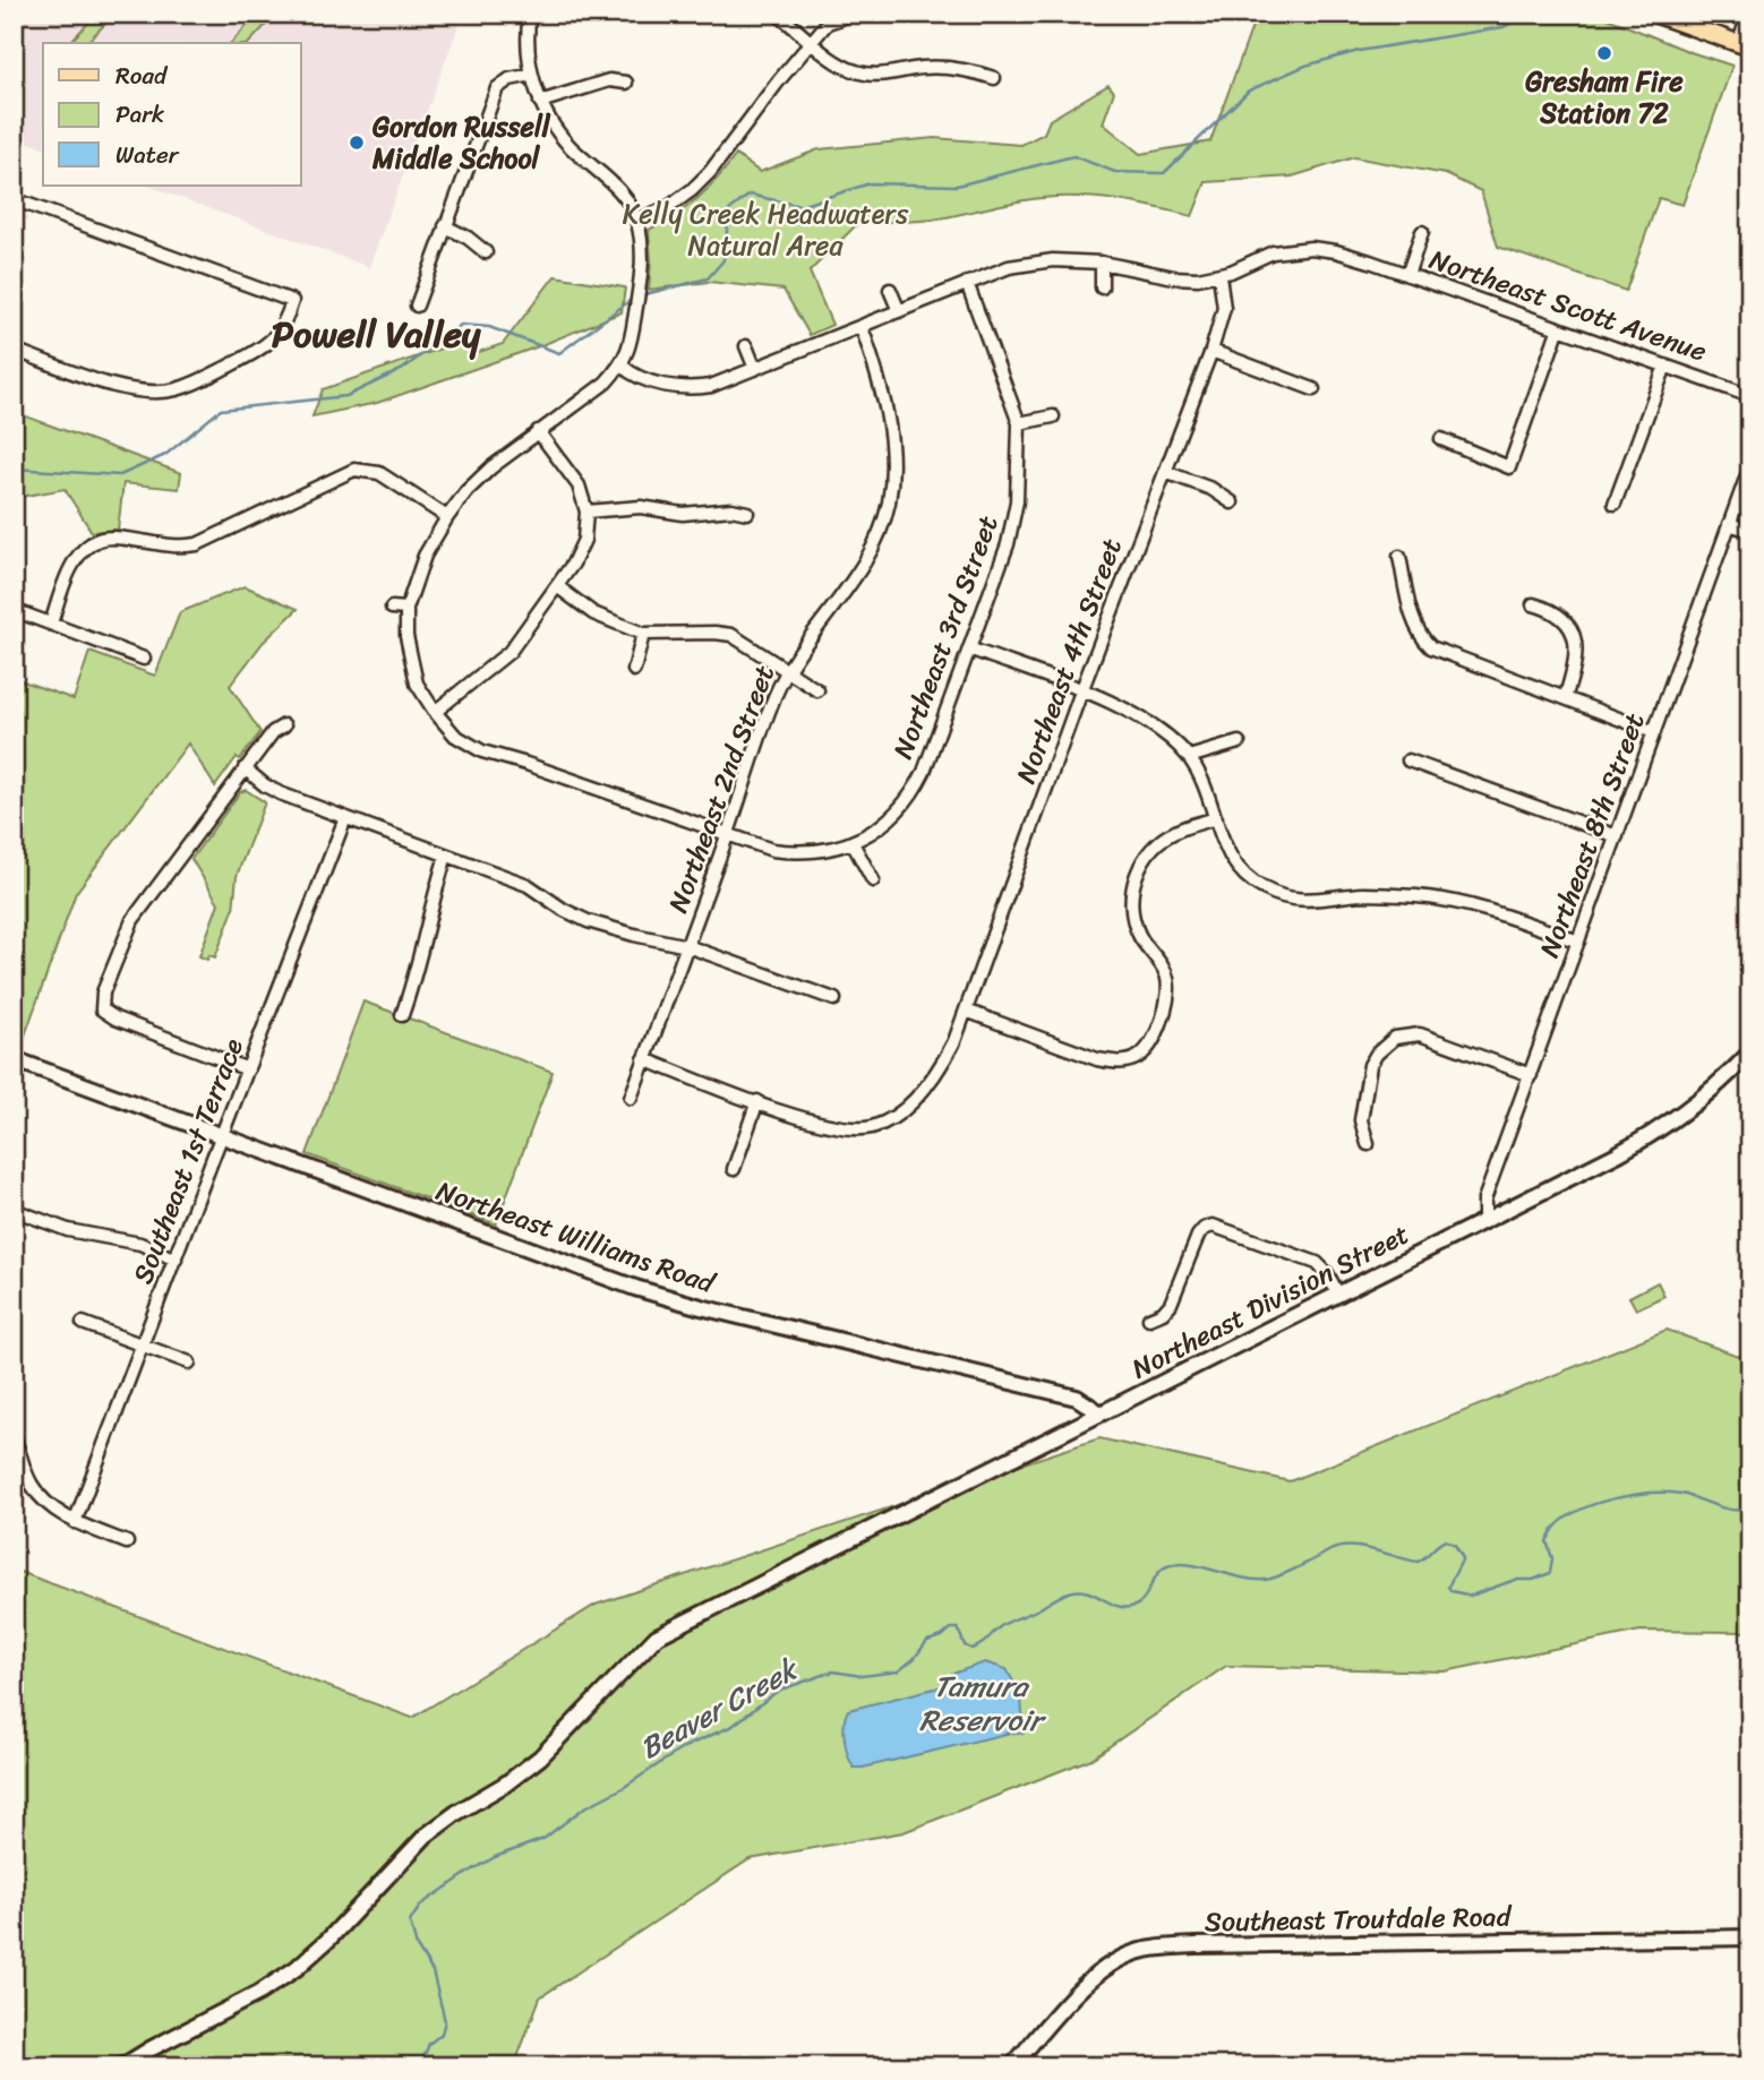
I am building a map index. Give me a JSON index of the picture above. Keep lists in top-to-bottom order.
{
  "streets": {
    "street": [
      "Northeast Scott Avenue",
      "Northeast 3rd Street",
      "Northeast 4th Street",
      "Northeast 2nd Street",
      "Northeast 8th Street",
      "Southeast 1st Terrace",
      "Northeast Williams Road",
      "Northeast Division Street",
      "Southeast Troutdale Road"
    ]
  },
  "crossings": [
    ["Northeast Scott Avenue", "Northeast 4th Street"],
    ["Northeast 3rd Street", "Northeast 2nd Street"],
    ["Northeast 4th Street", "Northeast 2nd Street"],
    ["Northeast 8th Street", "Northeast Division Street"],
    ["Southeast 1st Terrace", "Northeast Williams Road"],
    ["Northeast Williams Road", "Northeast Division Street"]
  ],
  "districts": ["Powell Valley"],
  "water": ["Tamura Reservoir", "Beaver Creek"],
  "parks": ["Kelly Creek Headwaters Natural Area"],
  "places": ["Gresham Fire Station 72", "Gordon Russell Middle School"],
  "legend": ["Road", "Park", "Water"]
}
